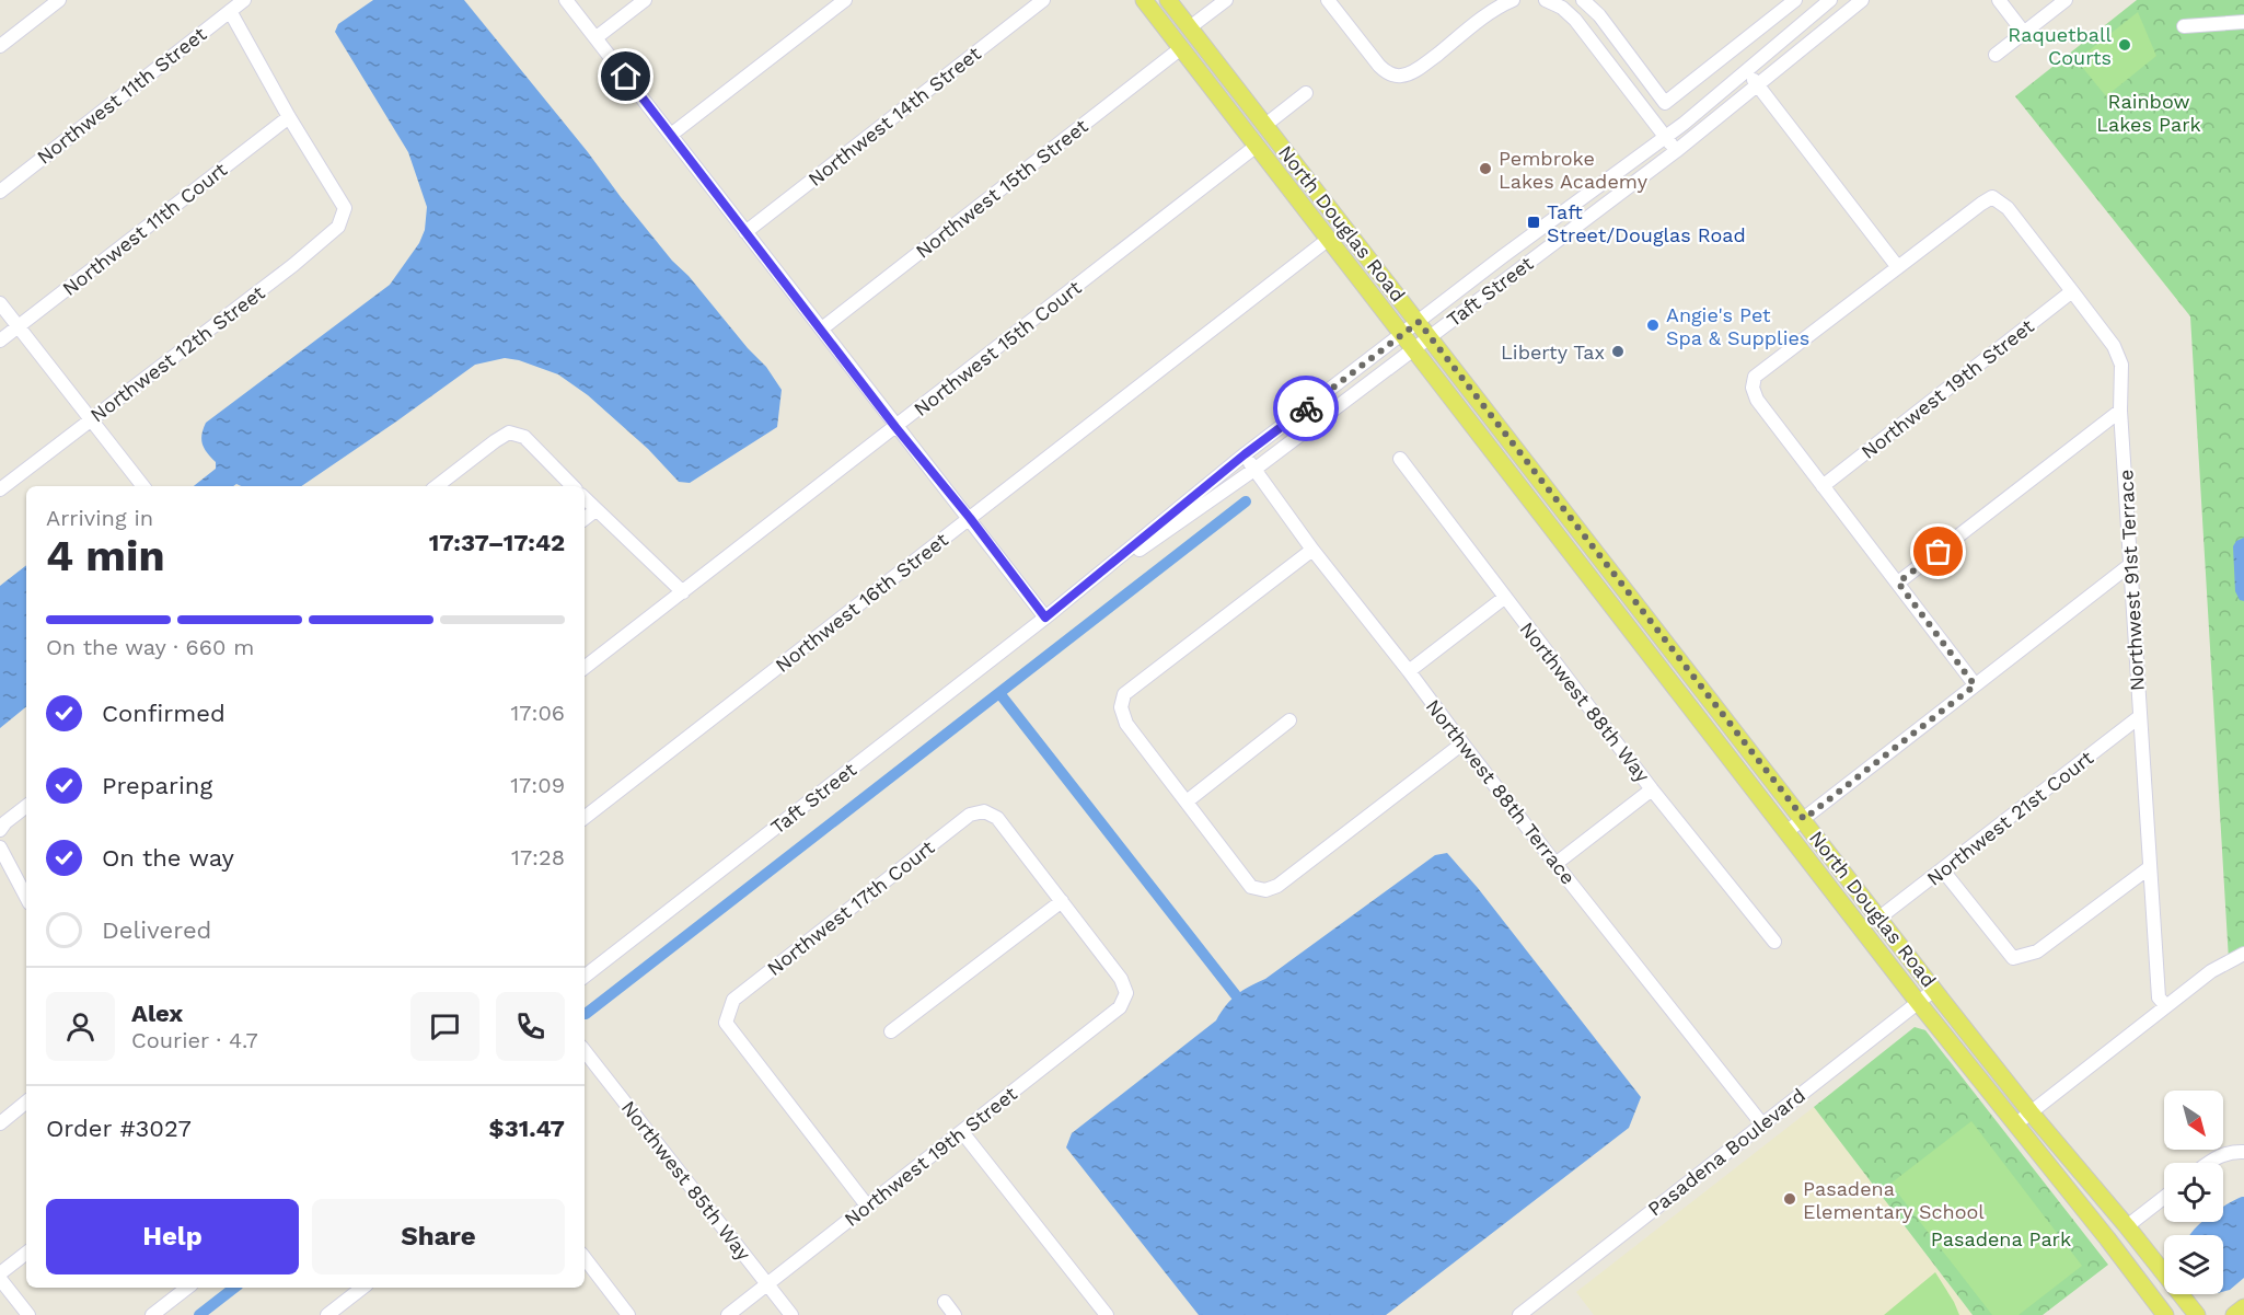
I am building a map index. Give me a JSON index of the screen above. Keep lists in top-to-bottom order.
{
  "streets": {
    "main road": ["North Douglas Road"],
    "street": [
      "Northwest 11th Street",
      "Northwest 14th Street",
      "Northwest 15th Street",
      "Northwest 11th Court",
      "Taft Street",
      "Northwest 15th Court",
      "Northwest 12th Street",
      "Northwest 19th Street",
      "Northwest 91st Terrace",
      "Northwest 16th Street",
      "Northwest 88th Way",
      "Northwest 88th Terrace",
      "Northwest 21st Court",
      "Northwest 17th Court",
      "Pasadena Boulevard",
      "Northwest 85th Way"
    ]
  },
  "crossings": [
    ["Northwest 15th Street", "North Douglas Road"],
    ["North Douglas Road", "Taft Street"],
    ["North Douglas Road", "Northwest 15th Court"],
    ["North Douglas Road", "Northwest 16th Street"],
    ["North Douglas Road", "Northwest 21st Court"],
    ["North Douglas Road", "Pasadena Boulevard"],
    ["Northwest 11th Court", "Northwest 12th Street"],
    ["Taft Street", "Northwest 88th Terrace"],
    ["Northwest 19th Street", "Northwest 91st Terrace"],
    ["Northwest 19th Street", "Northwest 17th Court"],
    ["Northwest 19th Street", "Northwest 85th Way"],
    ["Northwest 91st Terrace", "Northwest 21st Court"],
    ["Northwest 88th Terrace", "Pasadena Boulevard"]
  ],
  "parks": ["Rainbow Lakes Park", "Pasadena Park"],
  "places": {
    "other": [
      "Raquetball Courts",
      "Pembroke Lakes Academy",
      "Angie's Pet Spa & Supplies",
      "Liberty Tax",
      "Pasadena Elementary School"
    ],
    "transit": ["Taft Street/Douglas Road"]
  },
  "north": "bottom right",
  "page": {
    "heading": ["4 min", "Arriving in", "17:37–17:42"],
    "panel": [
      "Alex",
      "Courier · 4.7",
      "Order #3027",
      "$31.47"
    ],
    "bar": "On the way · 660 m",
    "list": [
      ["Confirmed", "17:06"],
      ["Preparing", "17:09"],
      ["On the way", "17:28"],
      "Delivered"
    ],
    "buttons": ["Help", "Share"]
  }
}
